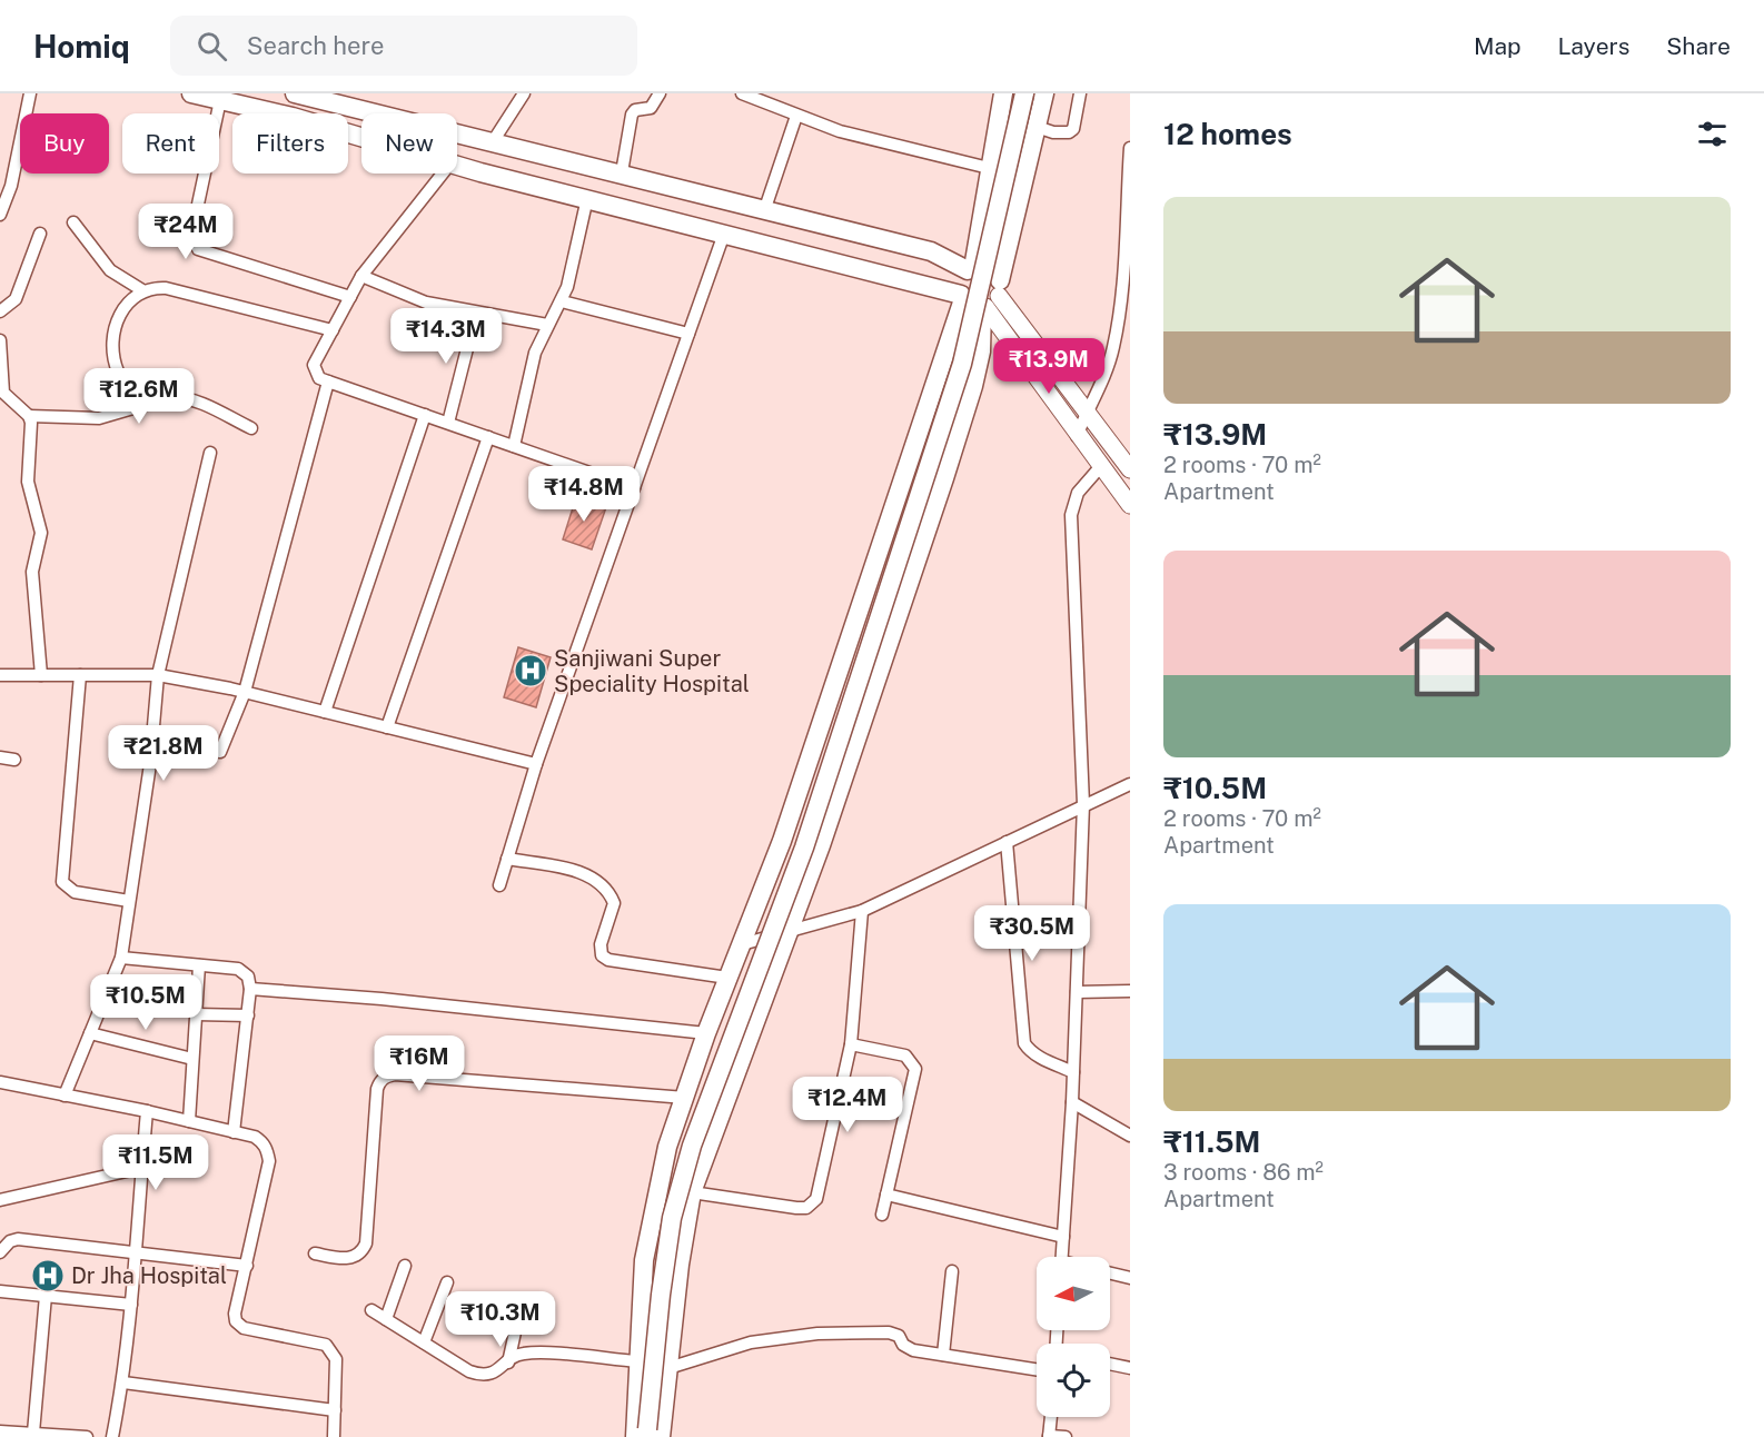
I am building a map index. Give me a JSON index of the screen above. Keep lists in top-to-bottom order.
{
  "places": {
    "hospital": ["Sanjiwani Super Speciality Hospital", "Dr Jha Hospital"]
  },
  "north": "left",
  "page": {
    "header": "Homiq",
    "search": "Search here",
    "nav": ["Map", "Layers", "Share"],
    "heading": "12 homes",
    "chip": [
      "Buy",
      "Rent",
      "Filters",
      "New"
    ],
    "list": [
      {
        "name": "₹13.9M",
        "note": "2 rooms · 70 m² · Apartment"
      },
      {
        "name": "₹10.5M",
        "note": "2 rooms · 70 m² · Apartment"
      },
      {
        "name": "₹11.5M",
        "note": "3 rooms · 86 m² · Apartment"
      }
    ],
    "price": [
      "₹24M",
      "₹14.3M",
      "₹13.9M",
      "₹12.6M",
      "₹14.8M",
      "₹21.8M",
      "₹30.5M",
      "₹10.5M",
      "₹16M",
      "₹12.4M",
      "₹11.5M",
      "₹10.3M"
    ]
  }
}
